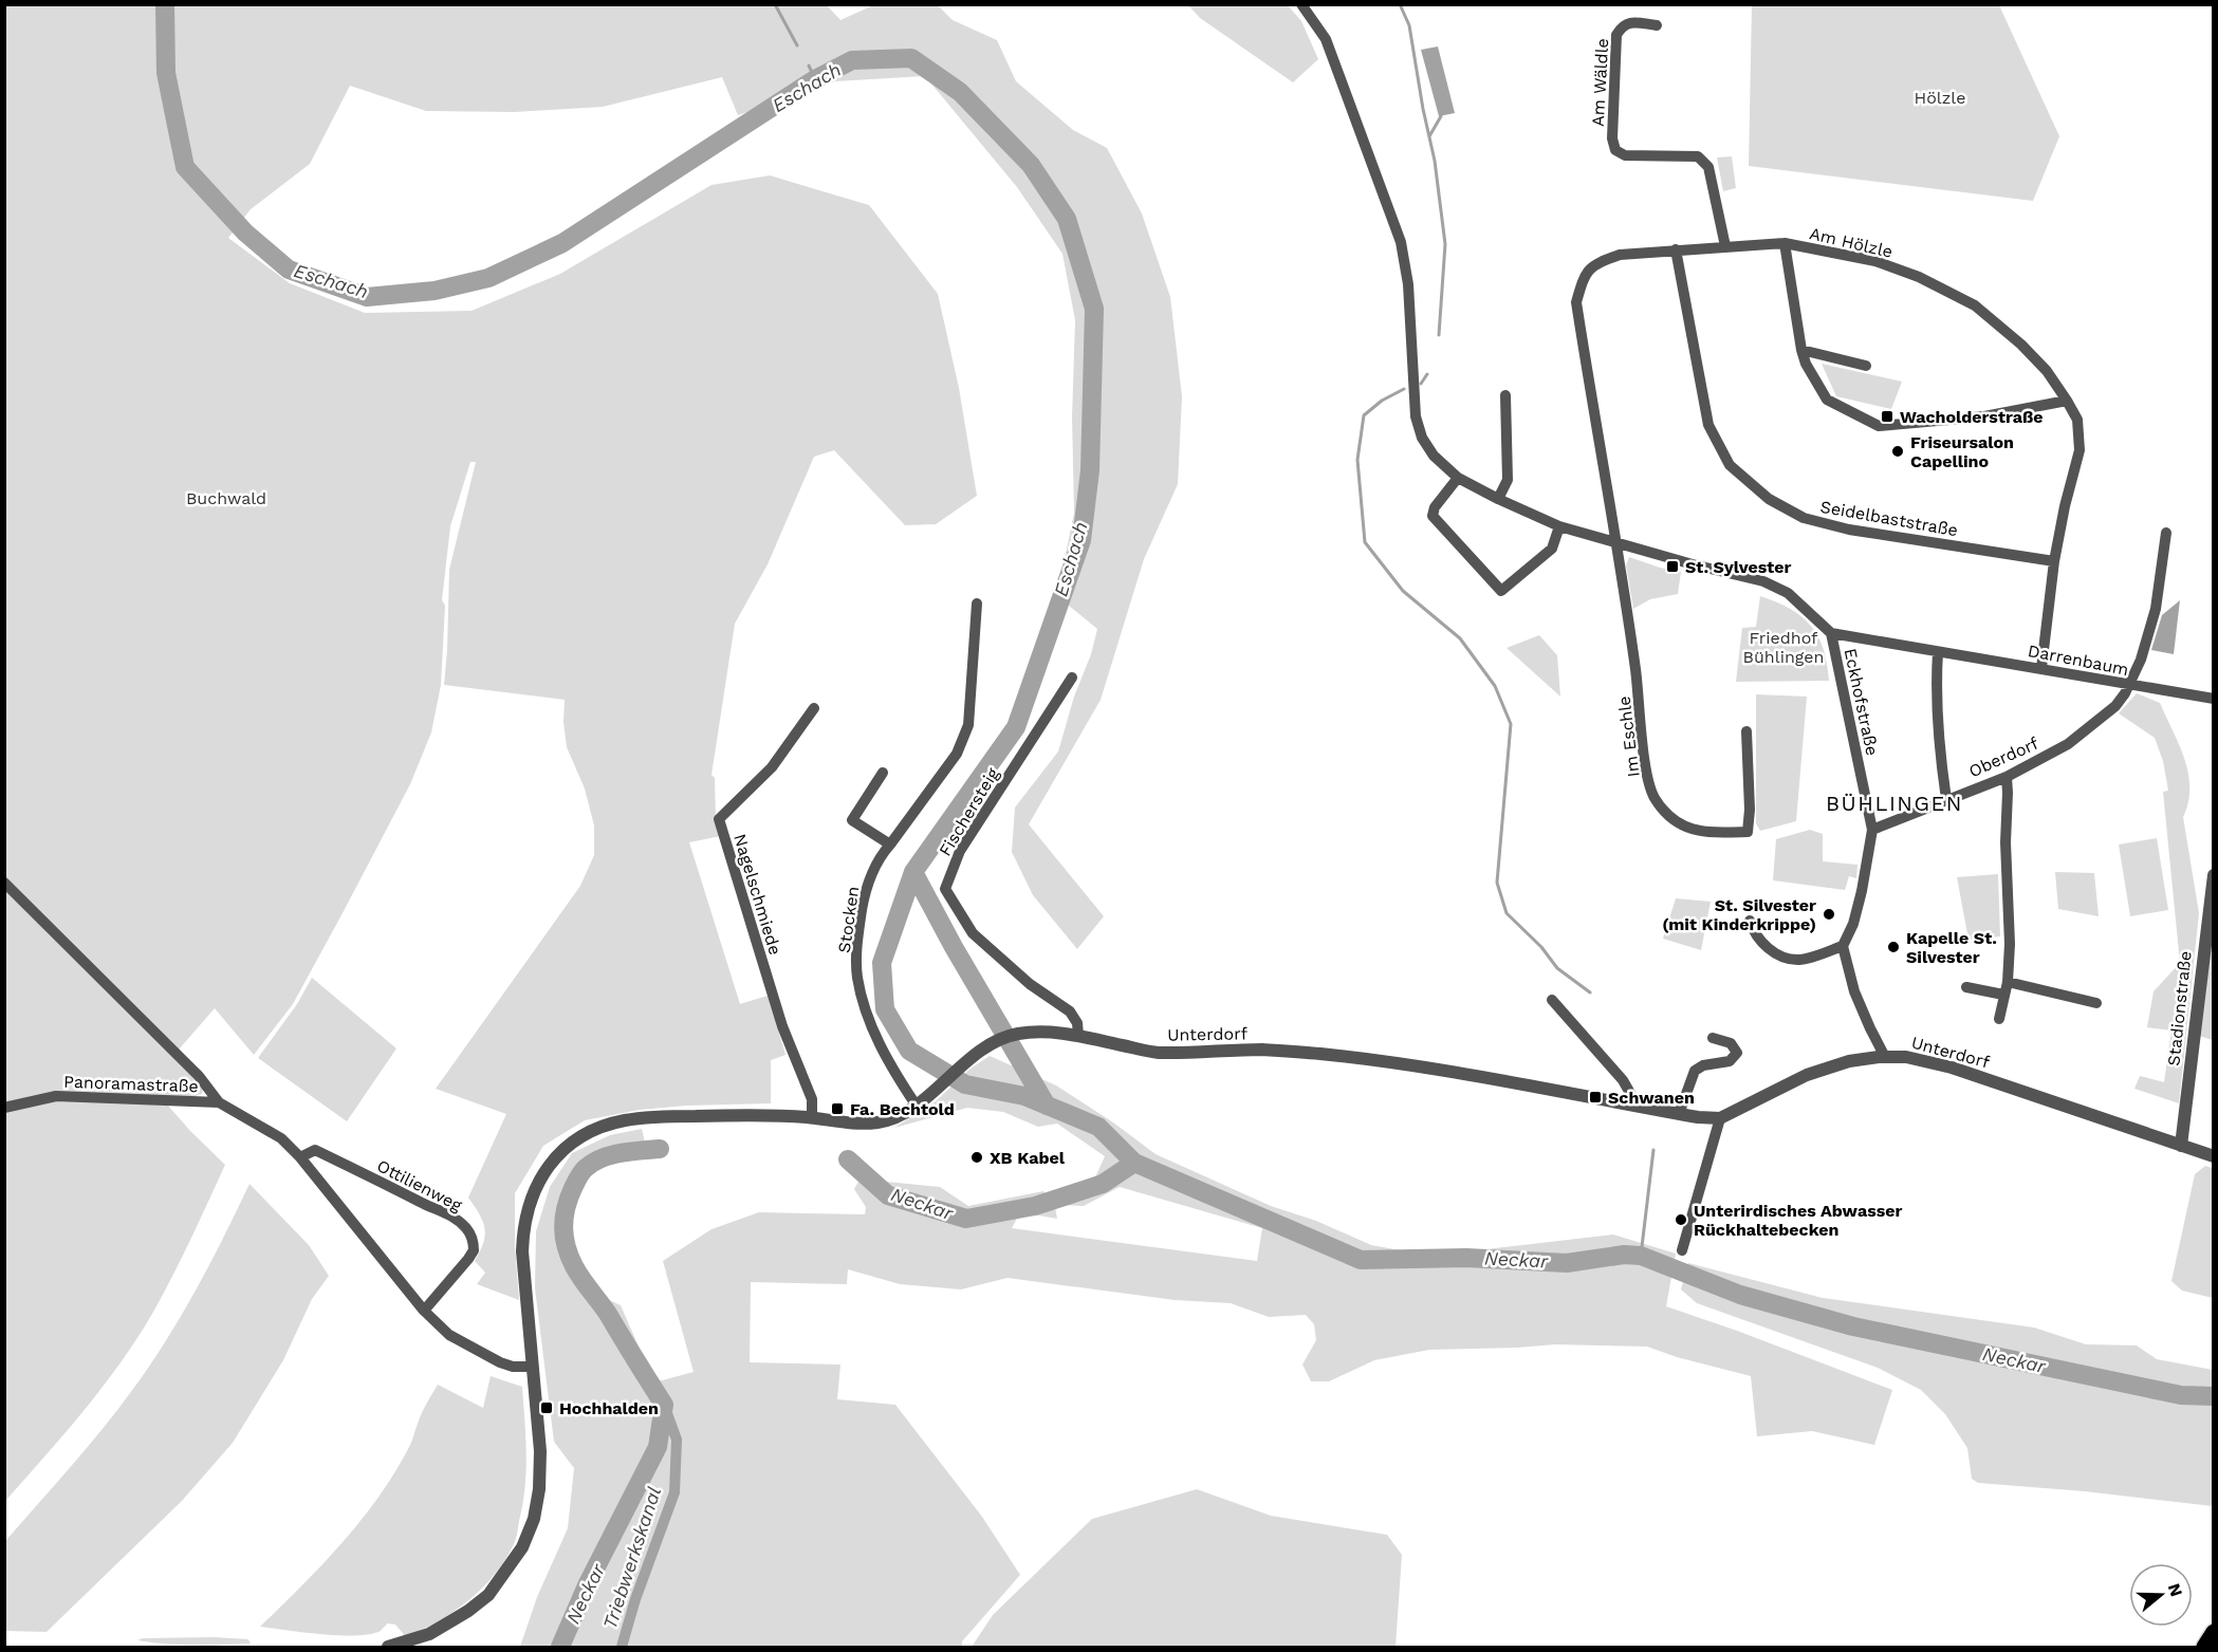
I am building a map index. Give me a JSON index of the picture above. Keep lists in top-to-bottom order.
{
  "streets": {
    "street": [
      "Am Wäldle",
      "Am Hölzle",
      "Seidelbaststraße",
      "Darrenbaum",
      "Eckhofstraße",
      "Im Eschle",
      "Oberdorf",
      "Fischersteig",
      "Nagelschmiede",
      "Stocken",
      "Stadionstraße",
      "Unterdorf",
      "Panoramastraße",
      "Ottilienweg"
    ]
  },
  "crossings": [
    ["Am Wäldle", "Am Hölzle"],
    ["Am Hölzle", "Seidelbaststraße"],
    ["Am Hölzle", "Darrenbaum"],
    ["Am Hölzle", "Eckhofstraße"],
    ["Am Hölzle", "Im Eschle"],
    ["Darrenbaum", "Eckhofstraße"],
    ["Darrenbaum", "Oberdorf"],
    ["Eckhofstraße", "Im Eschle"],
    ["Eckhofstraße", "Oberdorf"],
    ["Fischersteig", "Unterdorf"],
    ["Nagelschmiede", "Unterdorf"],
    ["Stocken", "Unterdorf"],
    ["Stadionstraße", "Unterdorf"]
  ],
  "districts": ["BÜHLINGEN"],
  "water": ["Eschach", "Neckar", "Triebwerkskanal"],
  "parks": ["Hölzle", "Buchwald", "Friedhof Bühlingen"],
  "places": {
    "transit": [
      "Wacholderstraße",
      "St. Sylvester",
      "Schwanen",
      "Fa. Bechtold",
      "Hochhalden"
    ],
    "other": [
      "Friseursalon Capellino",
      "St. Silvester (mit Kinderkrippe)",
      "Kapelle St. Silvester",
      "XB Kabel",
      "Unterirdisches Abwasser Rückhaltebecken"
    ]
  },
  "north": "right"
}
